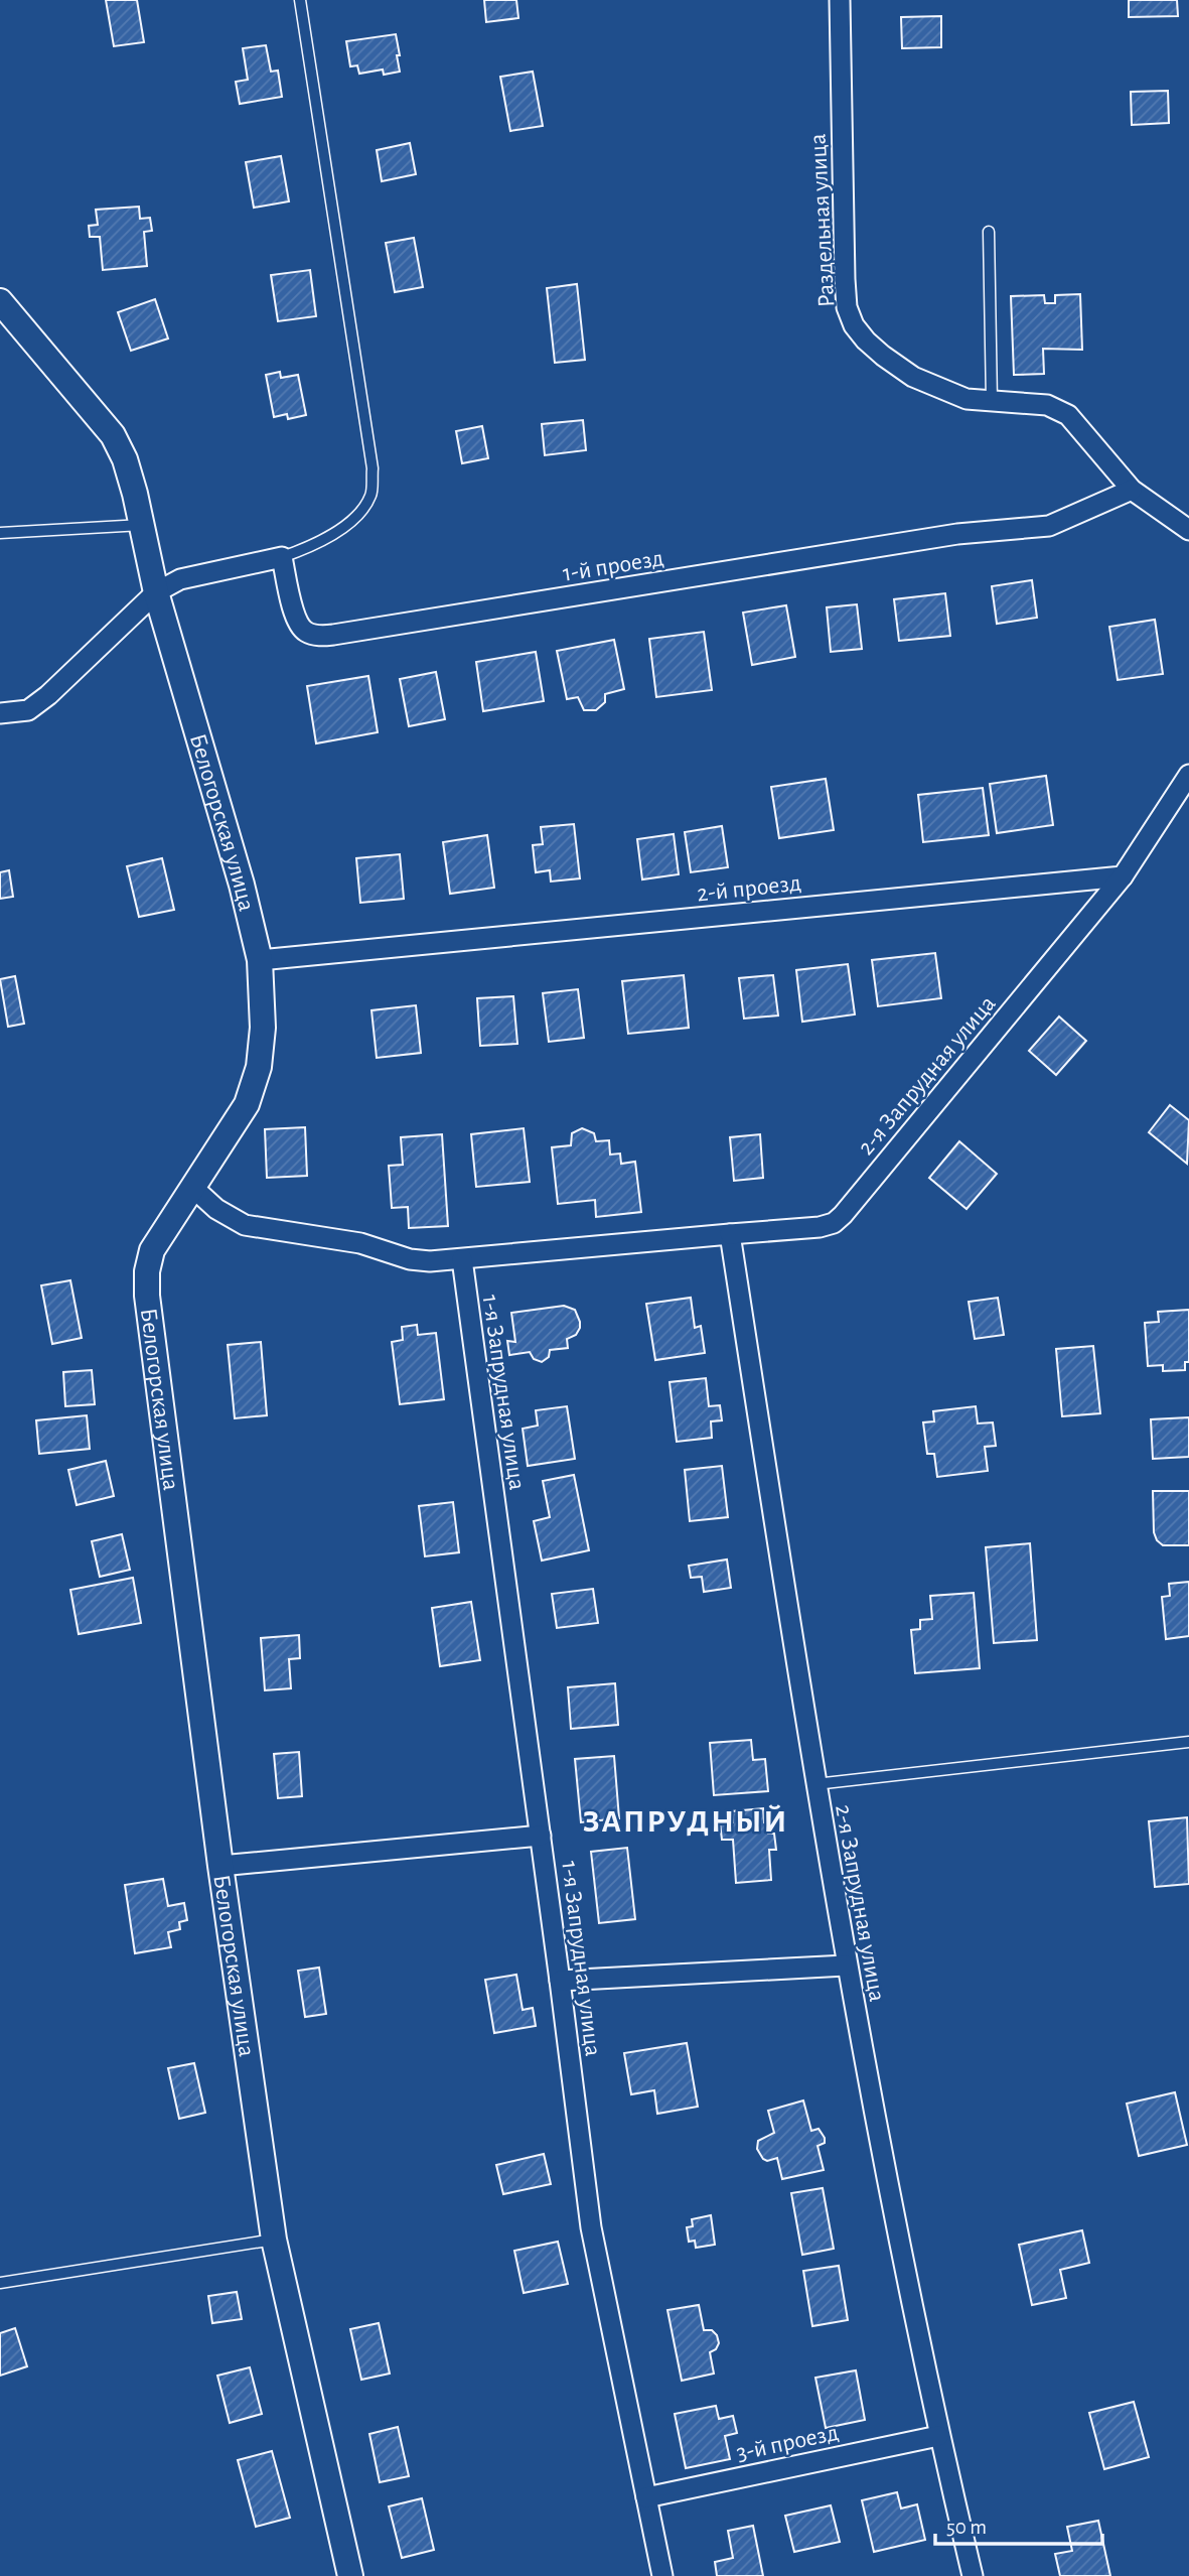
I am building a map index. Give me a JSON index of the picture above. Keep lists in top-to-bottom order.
{
  "streets": {
    "street": [
      "Раздельная улица",
      "1-й проезд",
      "Белогорская улица",
      "2-й проезд",
      "2-я Запрудная улица",
      "1-я Запрудная улица",
      "3-й проезд"
    ]
  },
  "crossings": [
    ["Раздельная улица", "1-й проезд"],
    ["Белогорская улица", "2-й проезд"],
    ["Белогорская улица", "2-я Запрудная улица"],
    ["2-й проезд", "2-я Запрудная улица"],
    ["2-я Запрудная улица", "1-я Запрудная улица"],
    ["2-я Запрудная улица", "3-й проезд"],
    ["1-я Запрудная улица", "3-й проезд"]
  ],
  "districts": ["ЗАПРУДНЫЙ"],
  "scale_bar": "50 m"
}
